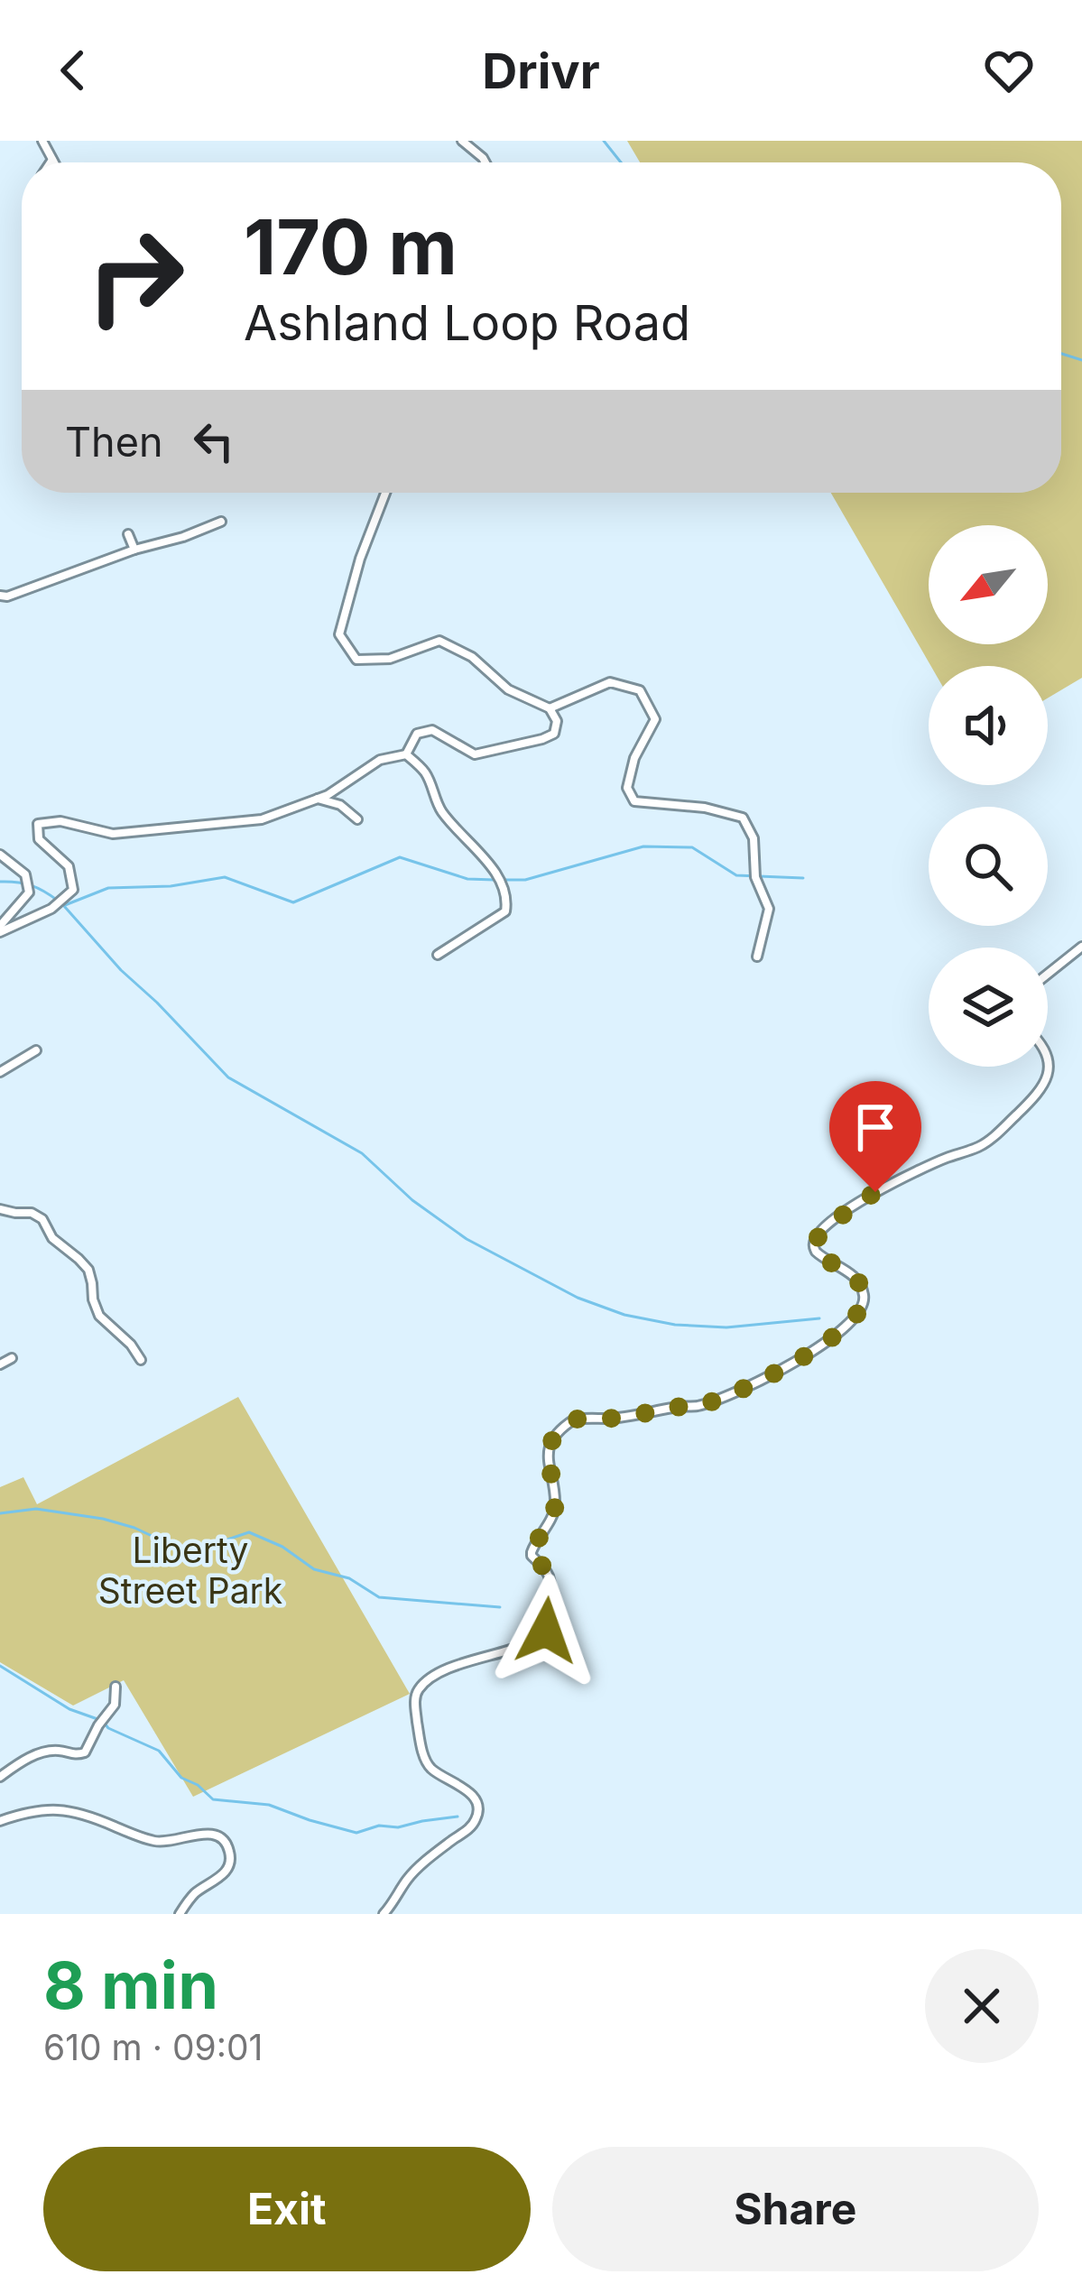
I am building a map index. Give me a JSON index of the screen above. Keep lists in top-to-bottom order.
{
  "parks": ["Liberty Street Park"],
  "north": "bottom left",
  "page": {
    "header": "Drivr",
    "turn": ["170 m", "Ashland Loop Road"],
    "then": "Then",
    "heading": ["8 min", "610 m · 09:01"],
    "buttons": ["Exit", "Share"]
  }
}
